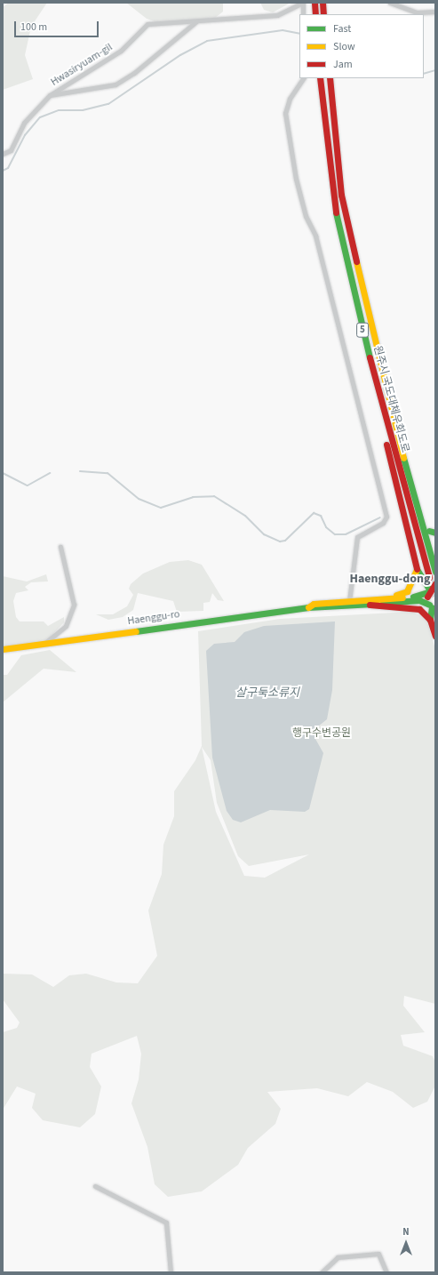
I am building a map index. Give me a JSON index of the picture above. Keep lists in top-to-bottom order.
{
  "streets": {
    "main road": ["5", "원주시 국도대체우회도로", "Haenggu-ro"],
    "street": ["Hwasiryuam-gil"]
  },
  "districts": ["Haenggu-dong"],
  "water": ["살구둑소류지"],
  "parks": ["행구수변공원"],
  "legend": ["Fast", "Slow", "Jam"],
  "scale_bar": "100 m",
  "north": "top"
}
